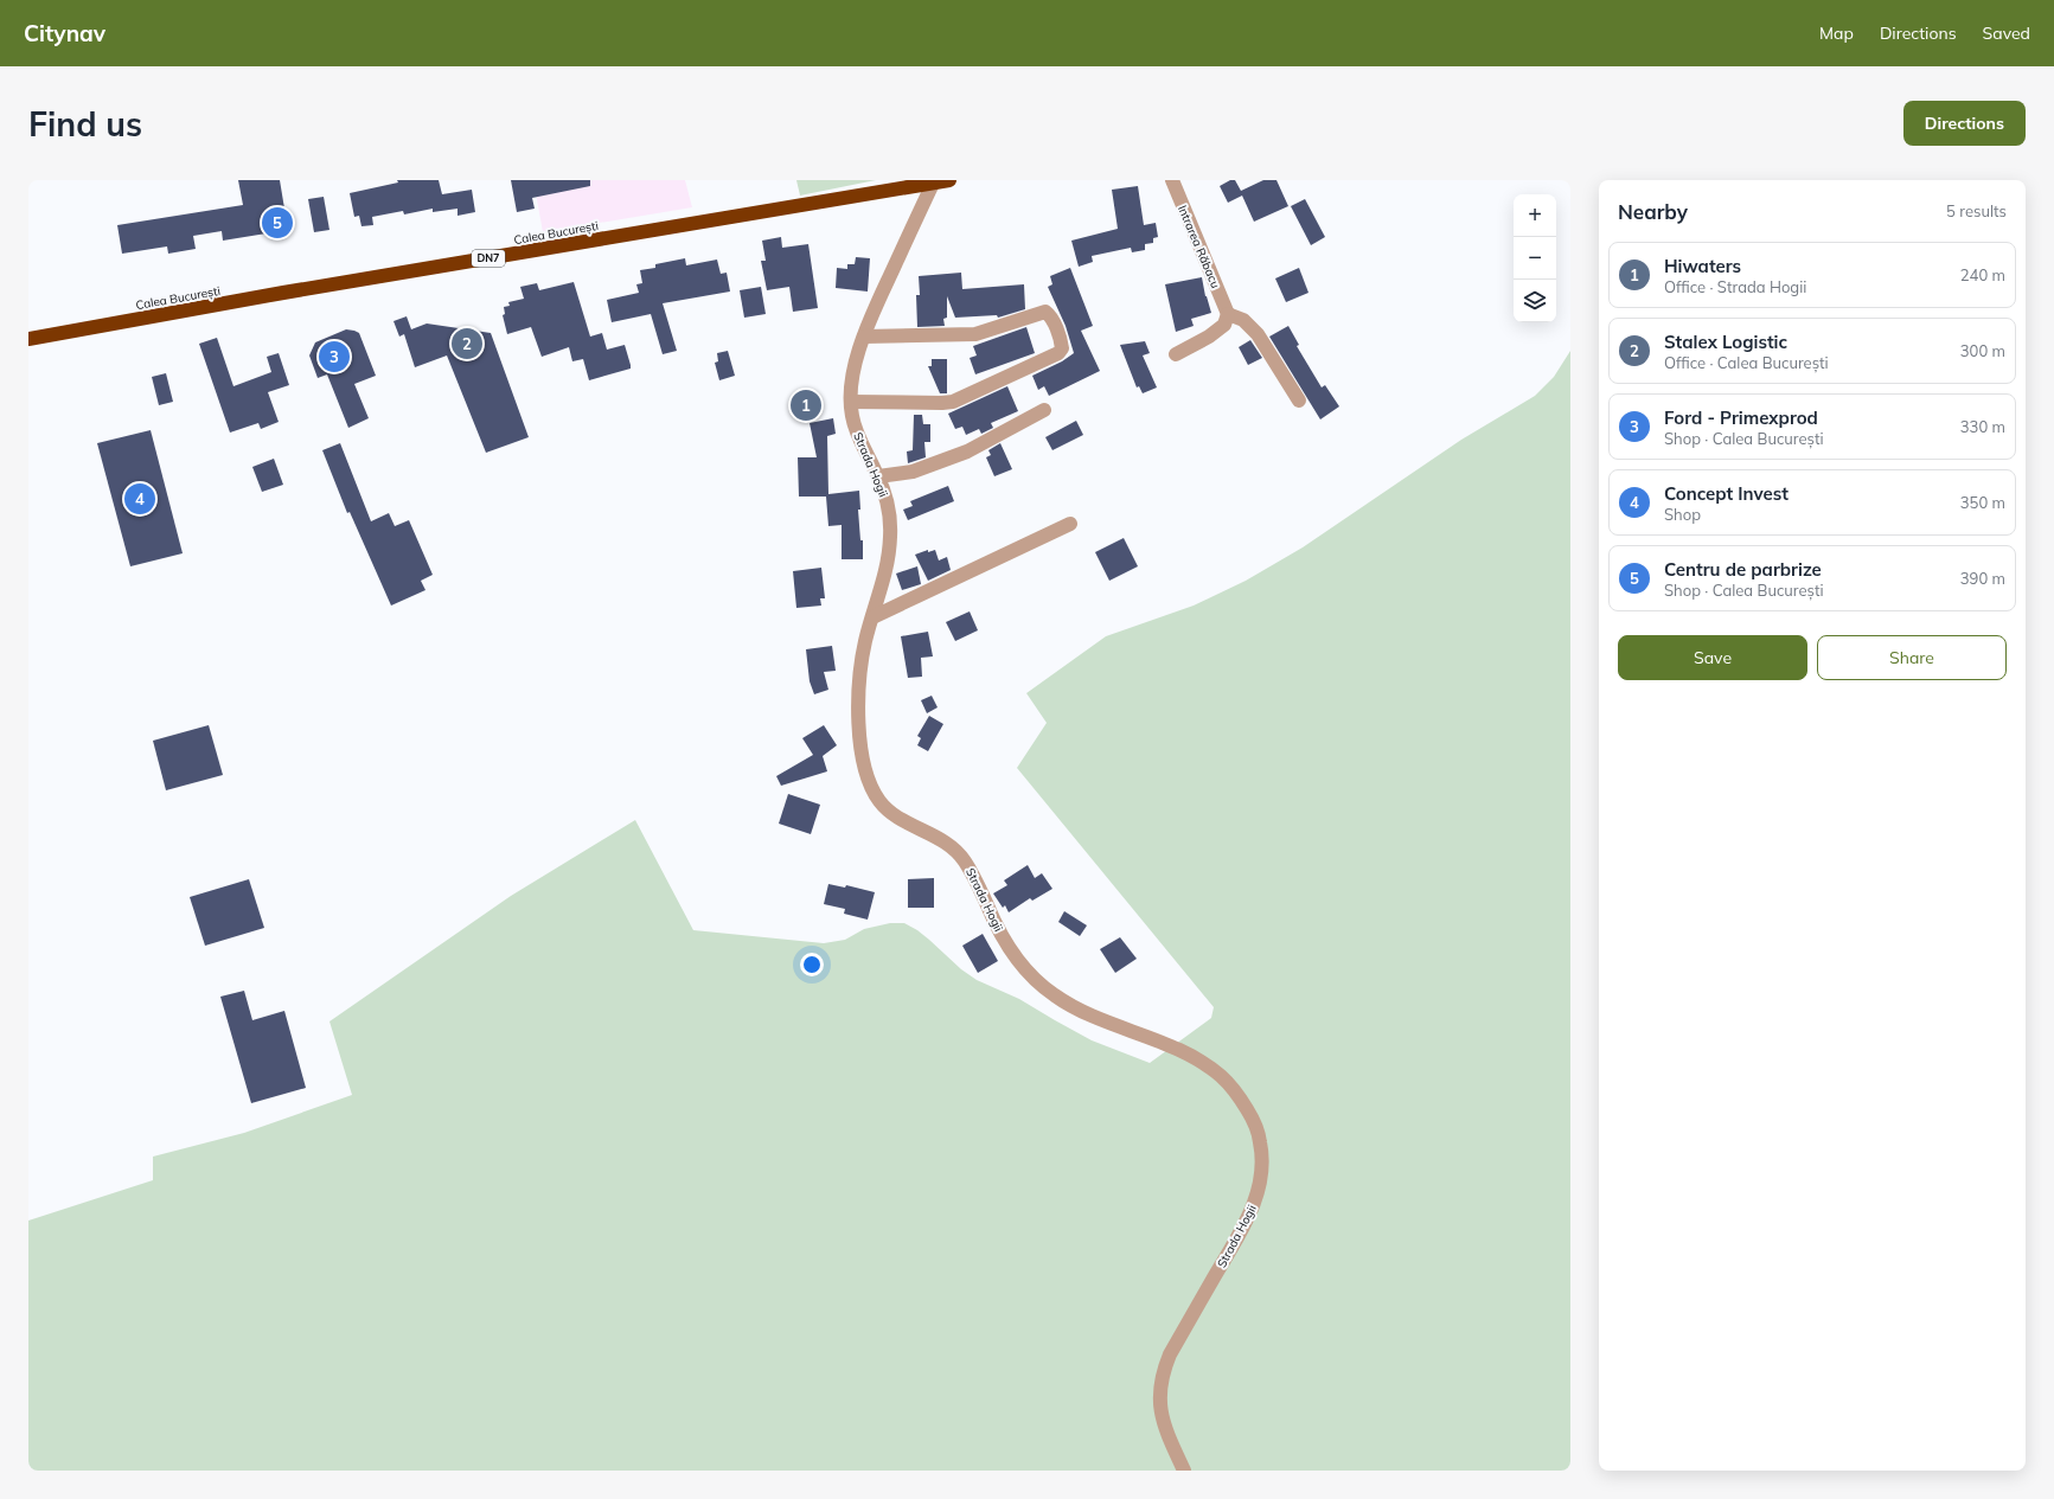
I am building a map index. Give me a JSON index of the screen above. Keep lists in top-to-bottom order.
{
  "streets": {
    "highway": ["Calea București", "DN7"],
    "street": ["Intrarea Răbacu", "Strada Hogii"]
  },
  "crossings": [
    ["Calea București", "Strada Hogii"]
  ],
  "page": {
    "header": "Citynav",
    "nav": ["Map", "Directions", "Saved"],
    "buttons": [
      "Directions",
      ["Save", "Share"]
    ],
    "title": "Find us",
    "heading": ["Nearby", "5 results"],
    "map_buttons": ["+", "−"],
    "pins": [
      "5",
      "2",
      "3",
      "1",
      "4"
    ],
    "list": [
      {
        "mark": "1",
        "name": "Hiwaters",
        "note": "Office · Strada Hogii",
        "value": "240 m"
      },
      {
        "mark": "2",
        "name": "Stalex Logistic",
        "note": "Office · Calea București",
        "value": "300 m"
      },
      {
        "mark": "3",
        "name": "Ford - Primexprod",
        "note": "Shop · Calea București",
        "value": "330 m"
      },
      {
        "mark": "4",
        "name": "Concept Invest",
        "note": "Shop",
        "value": "350 m"
      },
      {
        "mark": "5",
        "name": "Centru de parbrize",
        "note": "Shop · Calea București",
        "value": "390 m"
      }
    ]
  }
}
